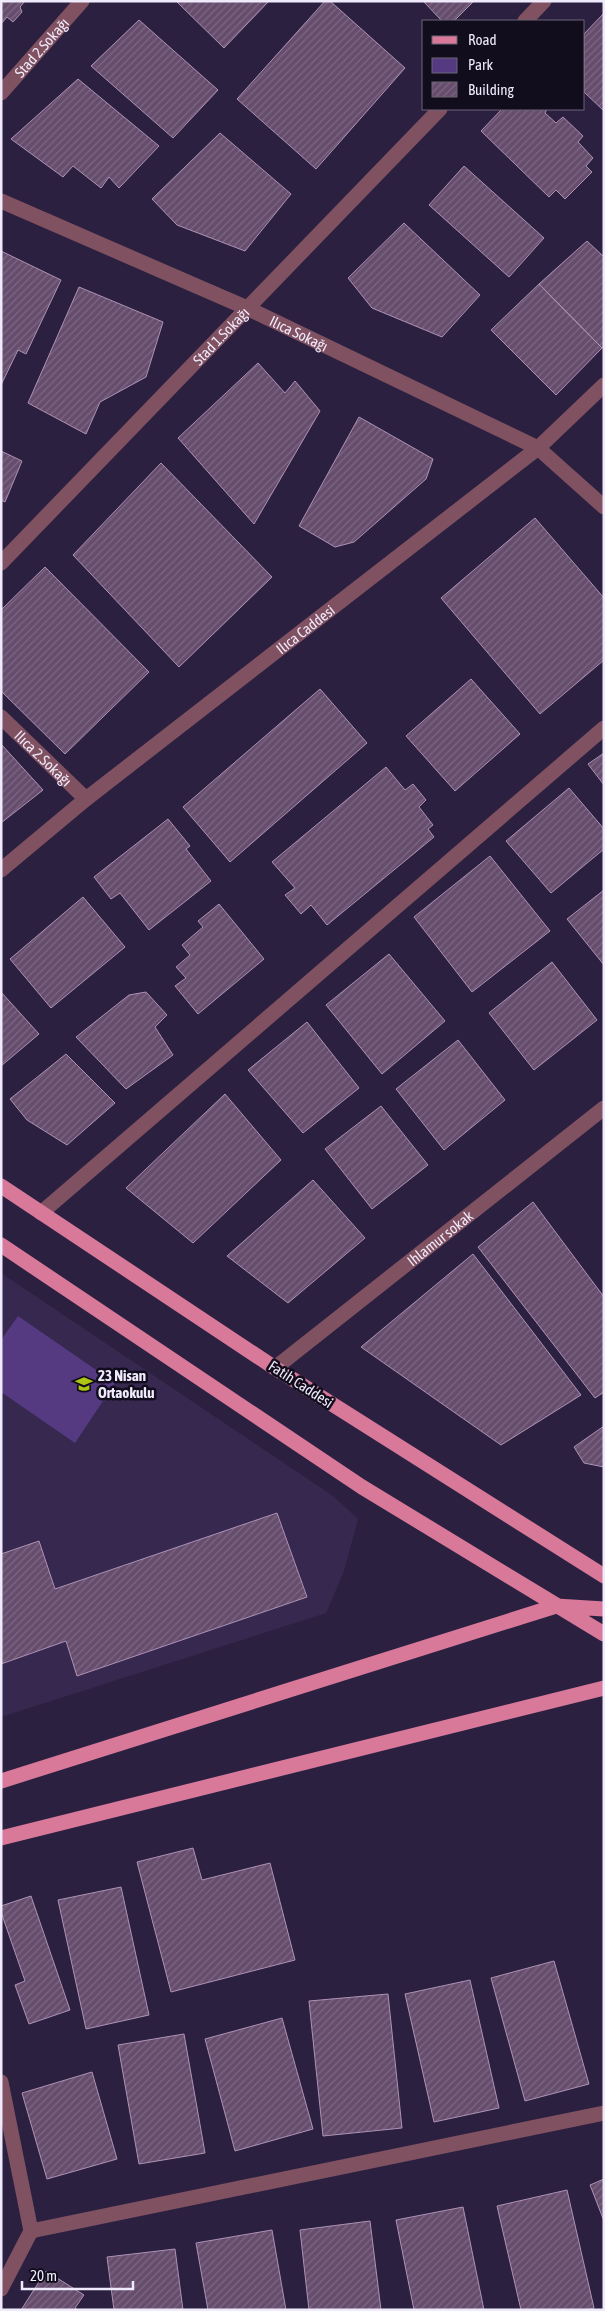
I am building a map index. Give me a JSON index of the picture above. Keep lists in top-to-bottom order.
{
  "streets": {
    "main road": ["Fatih Caddesi"],
    "street": [
      "Stad 2.Sokağı",
      "Ilıca Sokağı",
      "Stad 1.Sokağı",
      "Ilıca Caddesi",
      "Ilıca 2.Sokağı",
      "Ihlamur sokak"
    ]
  },
  "crossings": [
    ["Ilıca Sokağı", "Stad 1.Sokağı"],
    ["Ilıca Sokağı", "Ilıca Caddesi"],
    ["Ilıca Caddesi", "Ilıca 2.Sokağı"],
    ["Ihlamur sokak", "Fatih Caddesi"]
  ],
  "places": {
    "school or university": ["23 Nisan Ortaokulu"]
  },
  "legend": ["Road", "Park", "Building"],
  "scale_bar": "20 m"
}
